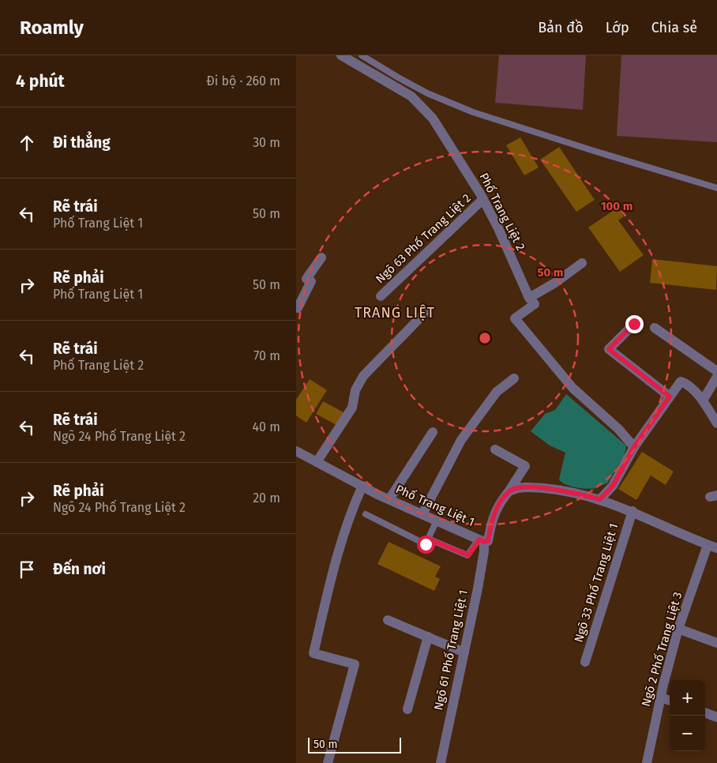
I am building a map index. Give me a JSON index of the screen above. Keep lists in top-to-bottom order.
{
  "streets": {
    "street": [
      "Phố Trang Liệt 2",
      "Ngõ 63 Phố Trang Liệt 2",
      "Phố Trang Liệt 1",
      "Ngõ 33 Phố Trang Liệt 1",
      "Ngõ 2 Phố Trang Liệt 3",
      "Ngõ 61 Phố Trang Liệt 1"
    ]
  },
  "crossings": [
    ["Phố Trang Liệt 2", "Ngõ 63 Phố Trang Liệt 2"],
    ["Phố Trang Liệt 1", "Ngõ 61 Phố Trang Liệt 1"]
  ],
  "districts": ["TRANG LIỆT"],
  "scale_bar": "50 m",
  "page": {
    "header": "Roamly",
    "nav": ["Bản đồ", "Lớp", "Chia sẻ"],
    "heading": ["4 phút", "Đi bộ · 260 m"],
    "list": [
      ["Đi thẳng", "30 m"],
      ["Rẽ trái", "Phố Trang Liệt 1", "50 m"],
      ["Rẽ phải", "Phố Trang Liệt 1", "50 m"],
      ["Rẽ trái", "Phố Trang Liệt 2", "70 m"],
      ["Rẽ trái", "Ngõ 24 Phố Trang Liệt 2", "40 m"],
      ["Rẽ phải", "Ngõ 24 Phố Trang Liệt 2", "20 m"],
      "Đến nơi"
    ],
    "map_buttons": ["+", "−"],
    "scale": "50 m"
  },
  "rings": ["100 m", "50 m"]
}
